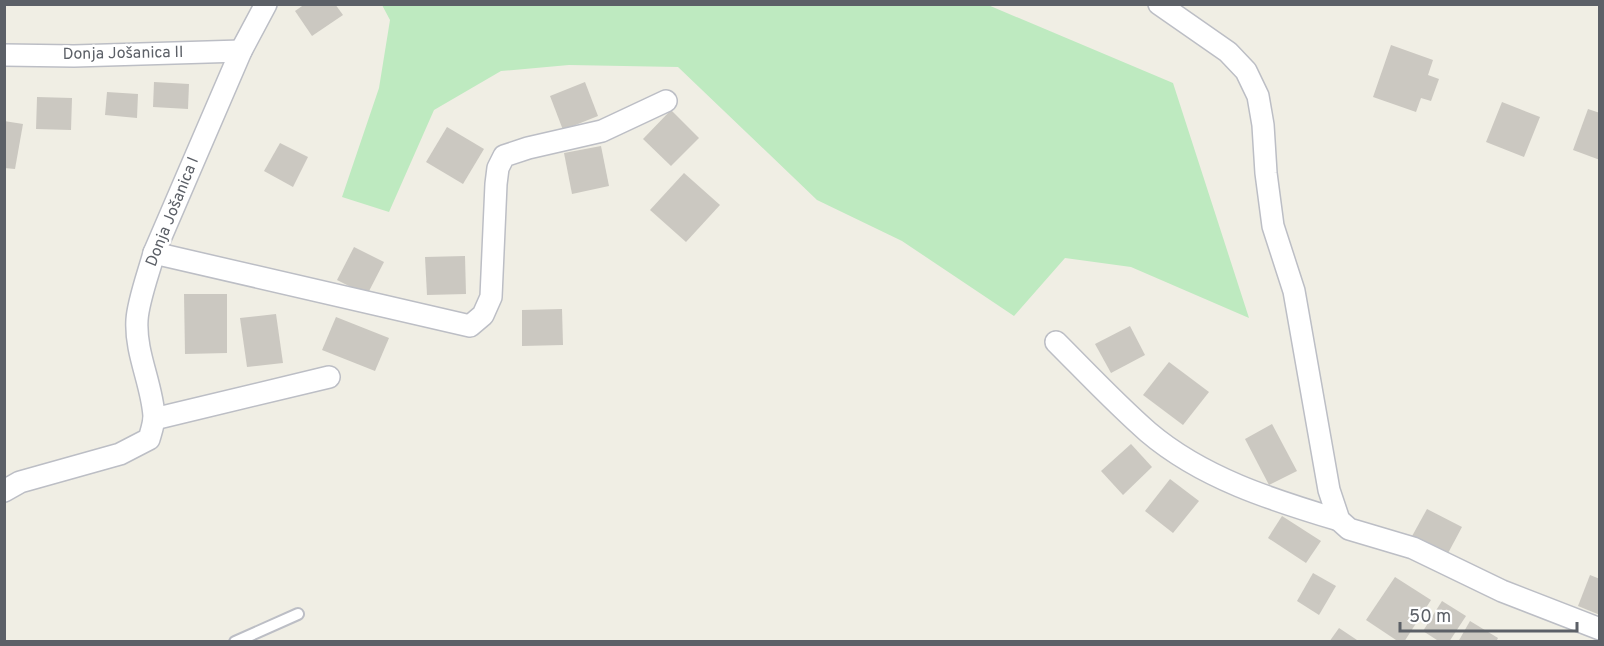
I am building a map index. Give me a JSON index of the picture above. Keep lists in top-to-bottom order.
{
  "streets": {
    "street": ["Donja Jošanica II", "Donja Jošanica I"]
  },
  "crossings": [
    ["Donja Jošanica II", "Donja Jošanica I"]
  ],
  "scale_bar": "50 m"
}
